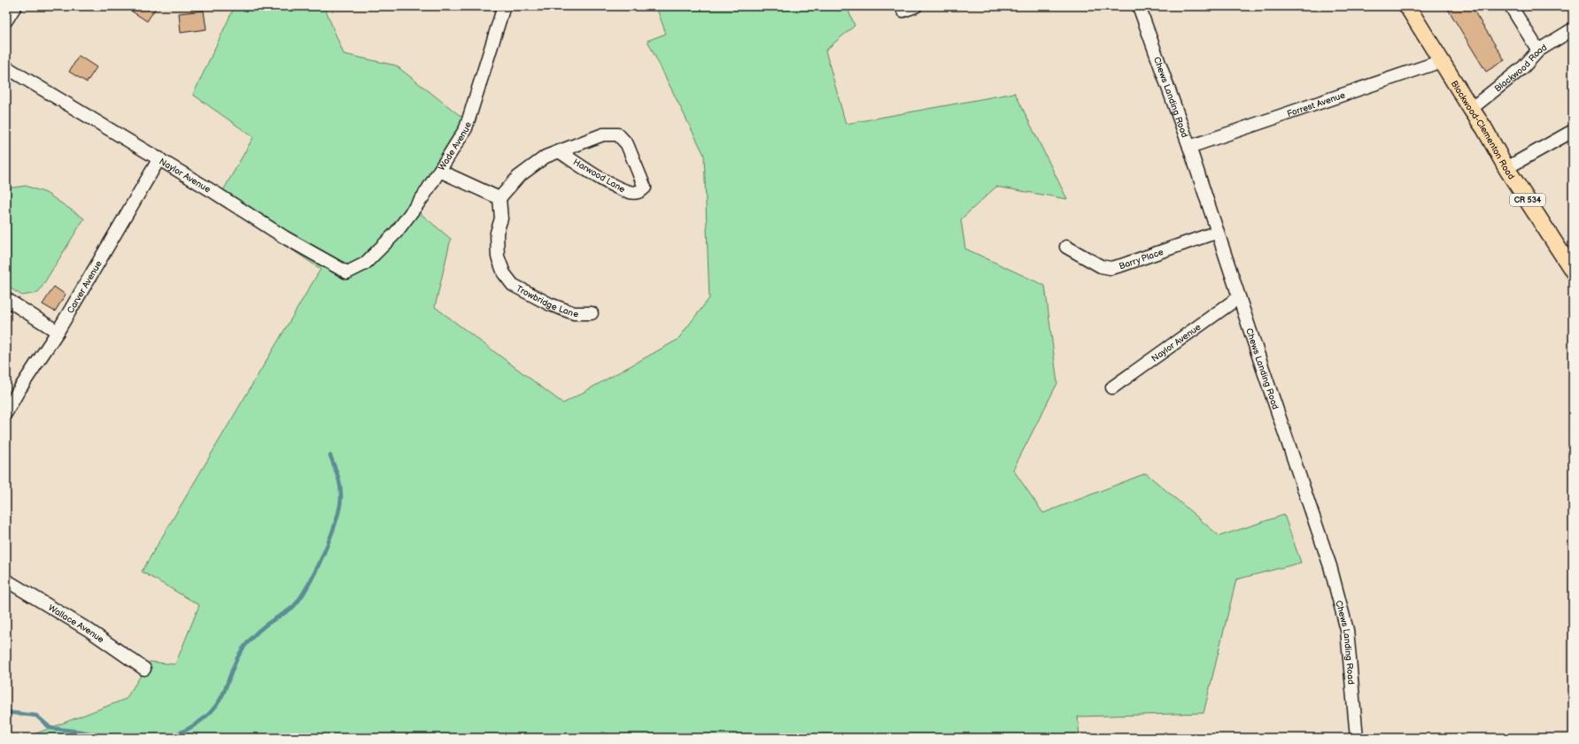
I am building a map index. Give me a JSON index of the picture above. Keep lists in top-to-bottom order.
{
  "streets": {
    "main road": ["Blackwood-Clementon Road", "CR 534"],
    "street": [
      "Blackwood Road",
      "Chews Landing Road",
      "Forrest Avenue",
      "Wade Avenue",
      "Naylor Avenue",
      "Harwood Lane",
      "Barry Place",
      "Carver Avenue",
      "Trowbridge Lane",
      "Wallace Avenue"
    ]
  },
  "crossings": [
    ["Blackwood Road", "Blackwood-Clementon Road"],
    ["Chews Landing Road", "Forrest Avenue"],
    ["Chews Landing Road", "Naylor Avenue"],
    ["Chews Landing Road", "Barry Place"],
    ["Forrest Avenue", "Blackwood-Clementon Road"],
    ["Wade Avenue", "Naylor Avenue"],
    ["Naylor Avenue", "Carver Avenue"],
    ["Harwood Lane", "Trowbridge Lane"]
  ]
}
